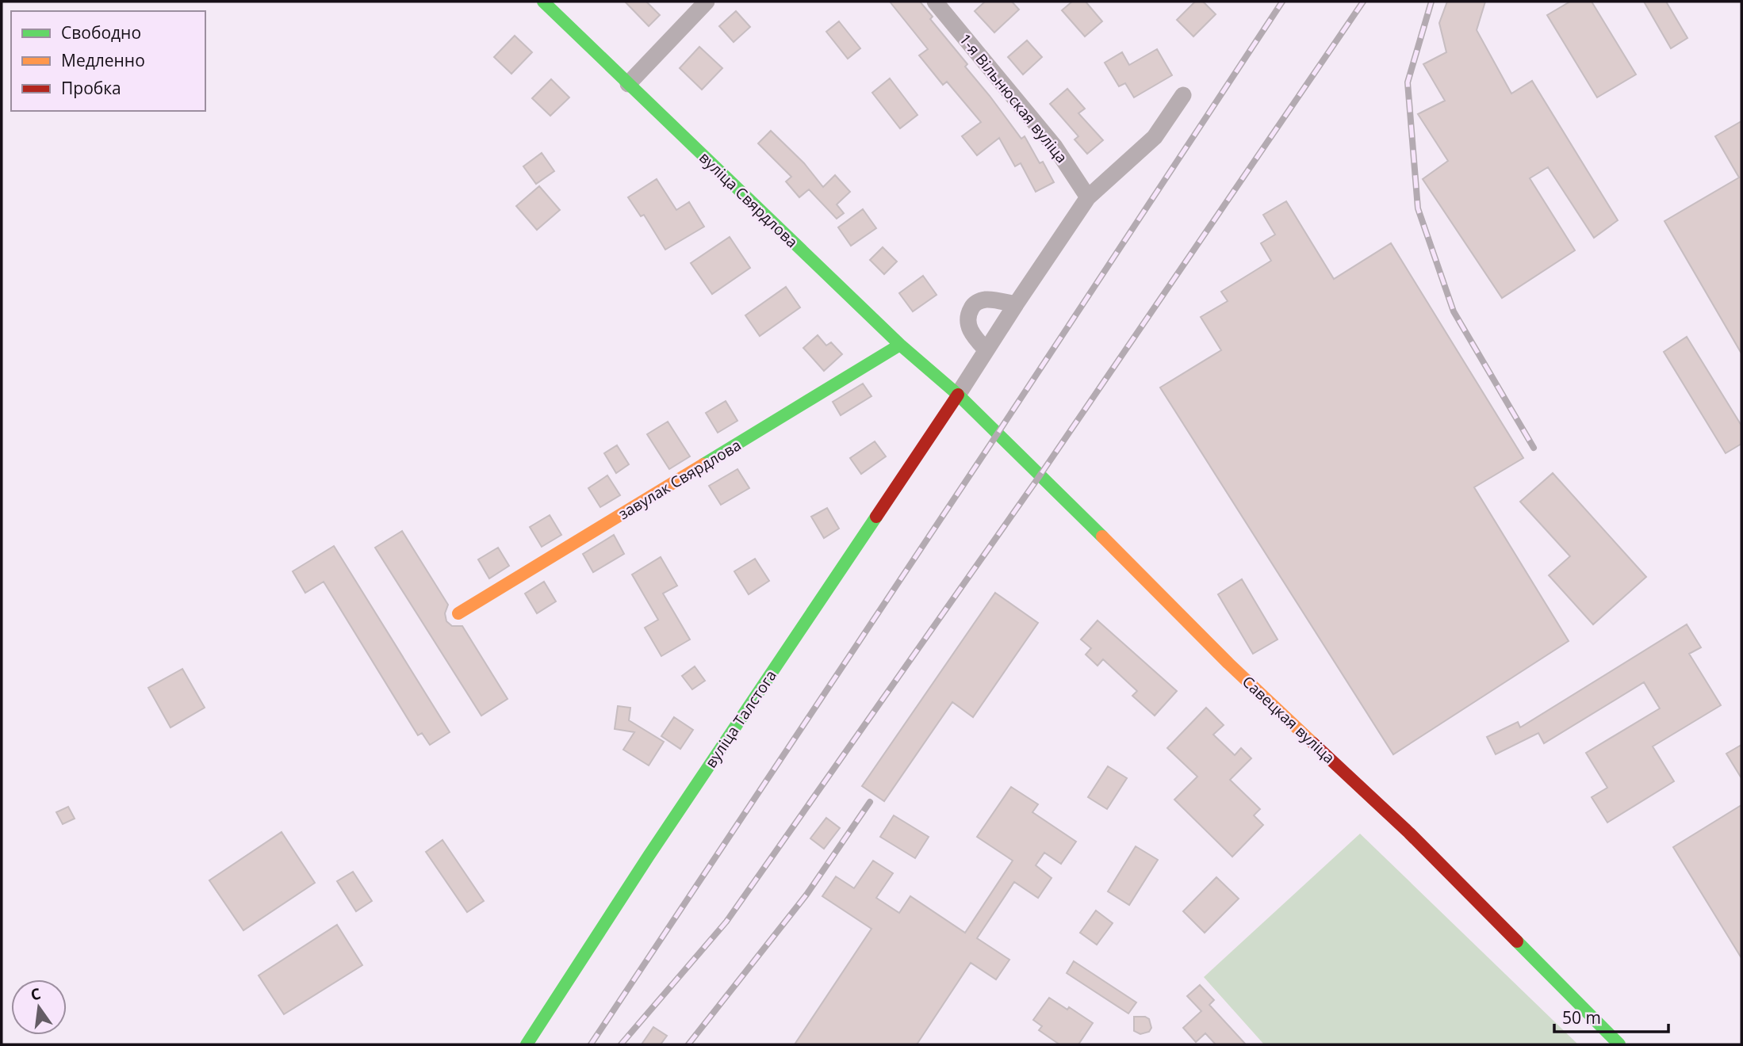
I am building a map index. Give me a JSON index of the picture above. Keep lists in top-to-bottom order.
{
  "streets": {
    "main road": [
      "вуліца Свярдлова",
      "завулак Свярдлова",
      "вуліца Талстога",
      "Савецкая вуліца"
    ],
    "street": ["1-я Вільнюская вуліца"]
  },
  "crossings": [
    ["вуліца Свярдлова", "завулак Свярдлова"],
    ["вуліца Свярдлова", "вуліца Талстога"],
    ["вуліца Свярдлова", "Савецкая вуліца"],
    ["вуліца Талстога", "Савецкая вуліца"]
  ],
  "legend": ["Свободно", "Медленно", "Пробка"],
  "scale_bar": "50 m",
  "north": "top"
}
